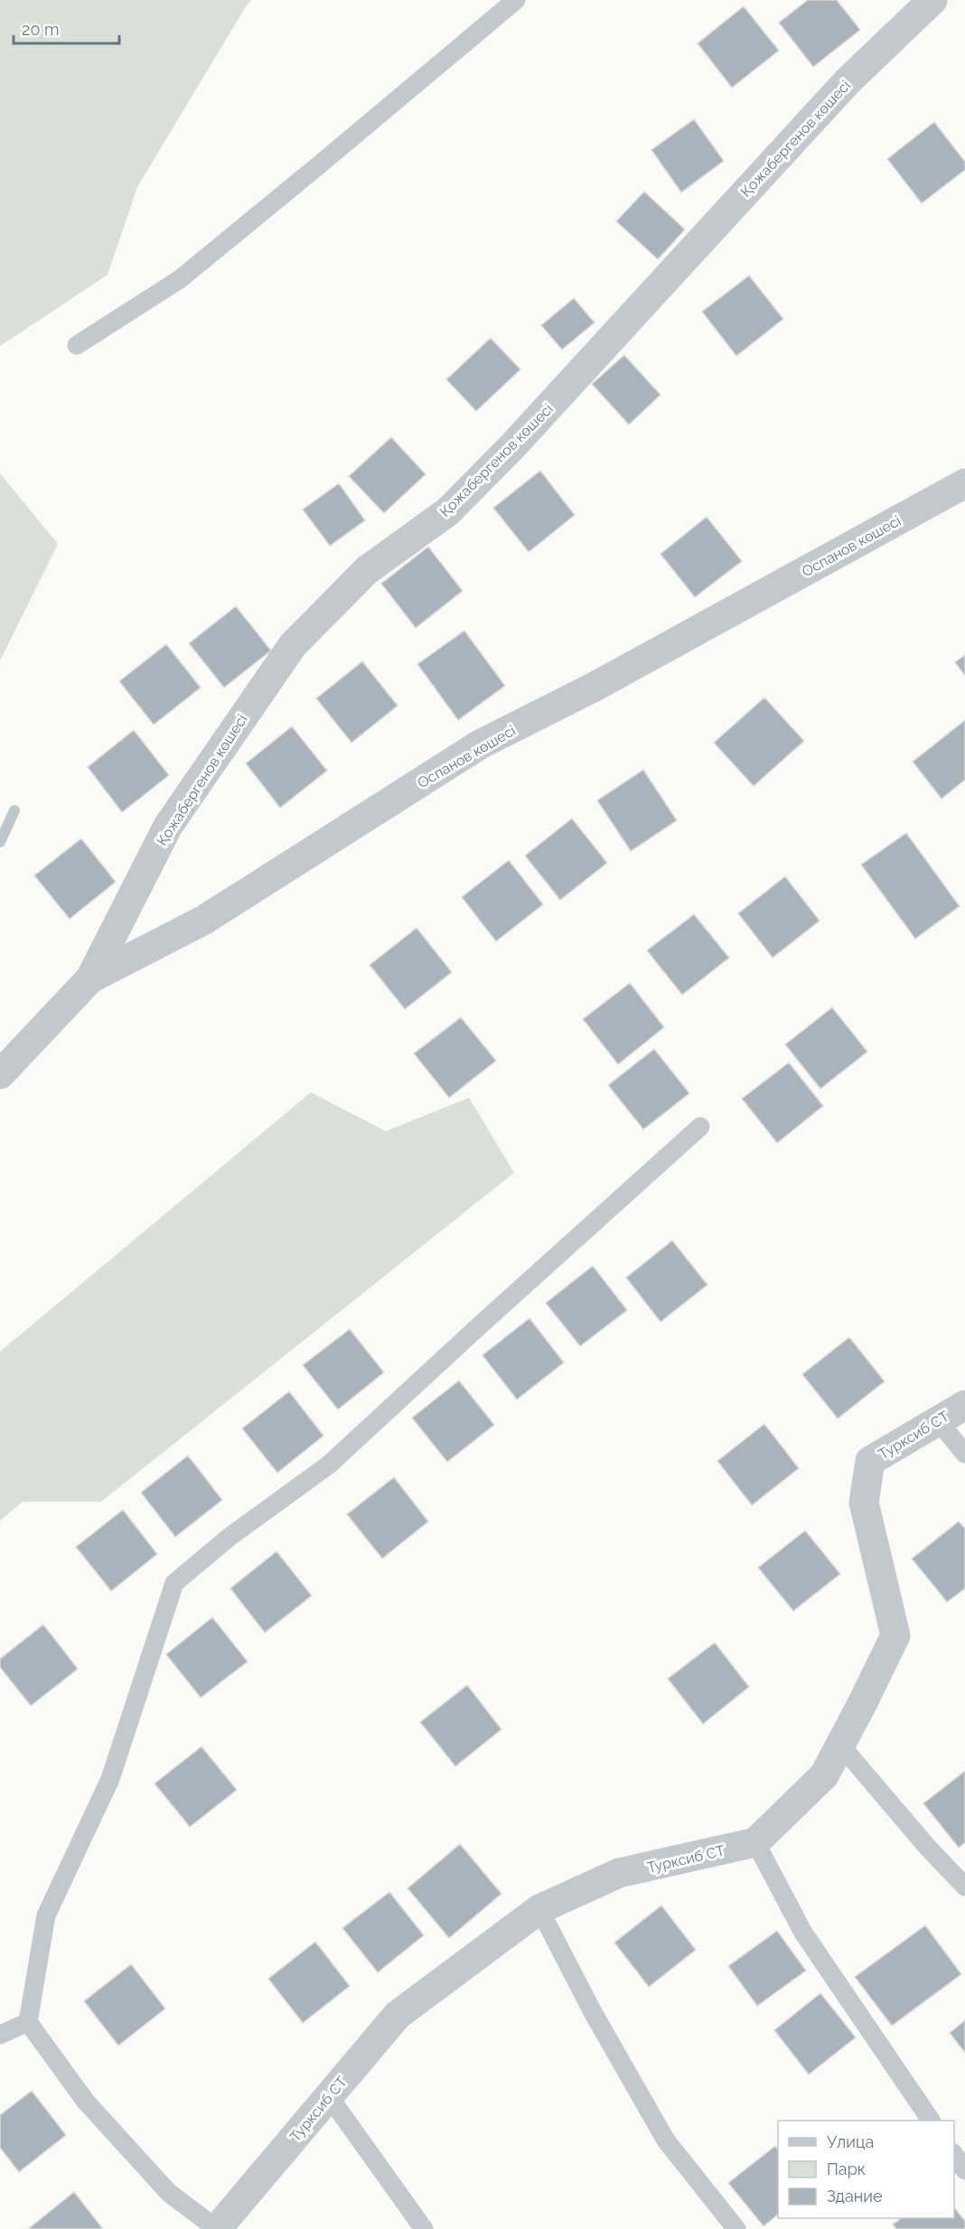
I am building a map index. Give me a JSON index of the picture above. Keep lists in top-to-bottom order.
{
  "streets": {
    "street": ["Қожабергенов көшесі", "Оспанов көшесі", "Турксиб СТ"]
  },
  "crossings": [
    ["Қожабергенов көшесі", "Оспанов көшесі"]
  ],
  "legend": ["Улица", "Парк", "Здание"],
  "scale_bar": "20 m"
}
